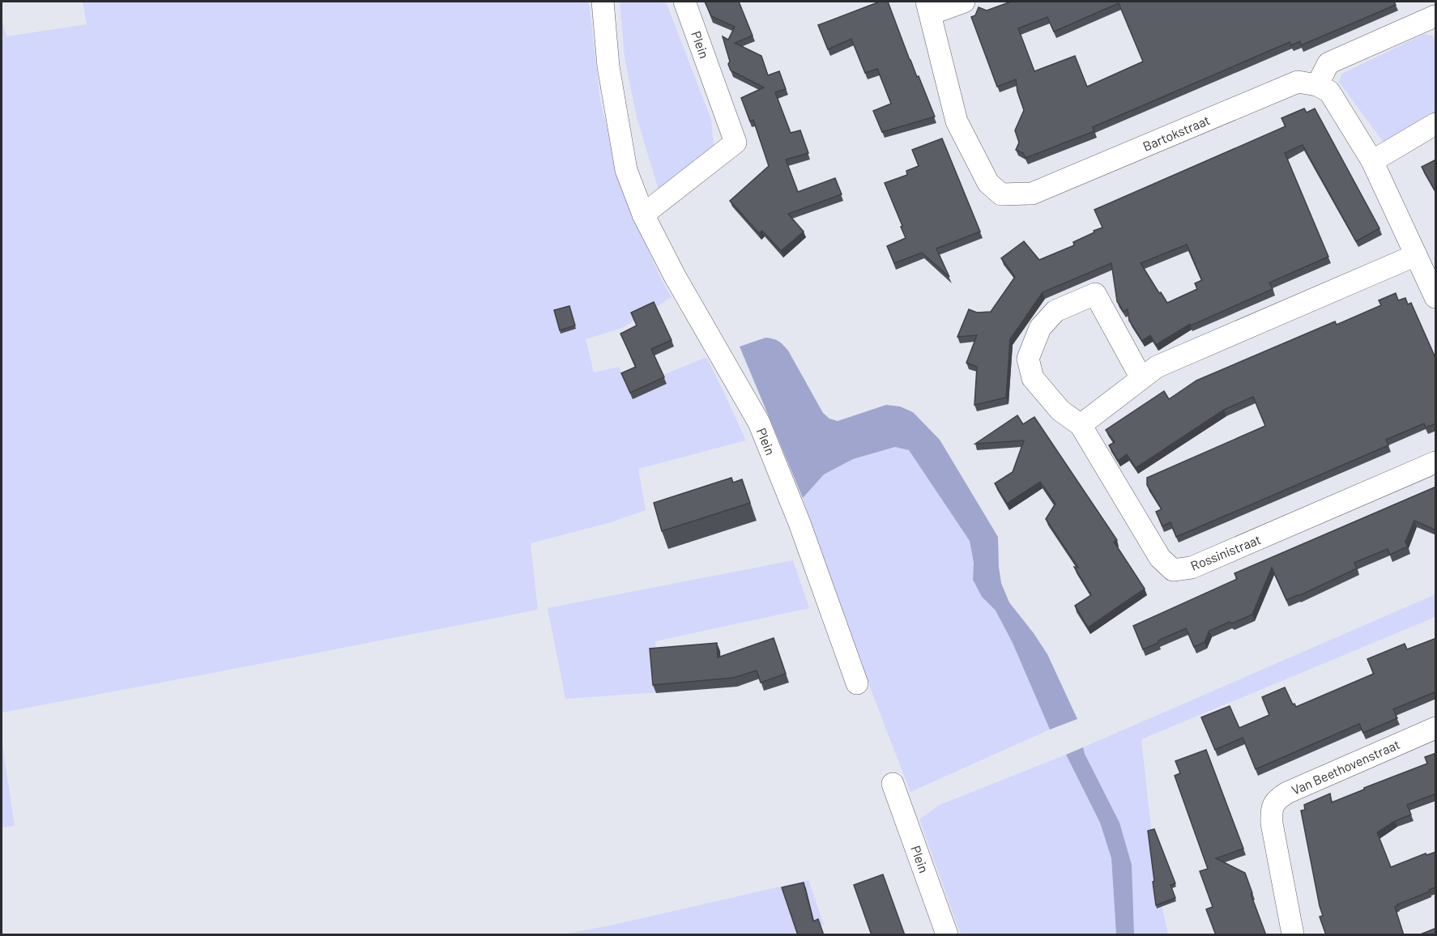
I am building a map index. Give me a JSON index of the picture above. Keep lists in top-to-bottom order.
{
  "streets": {
    "street": [
      "Plein",
      "Bartokstraat",
      "Rossinistraat",
      "Van Beethovenstraat"
    ]
  }
}
